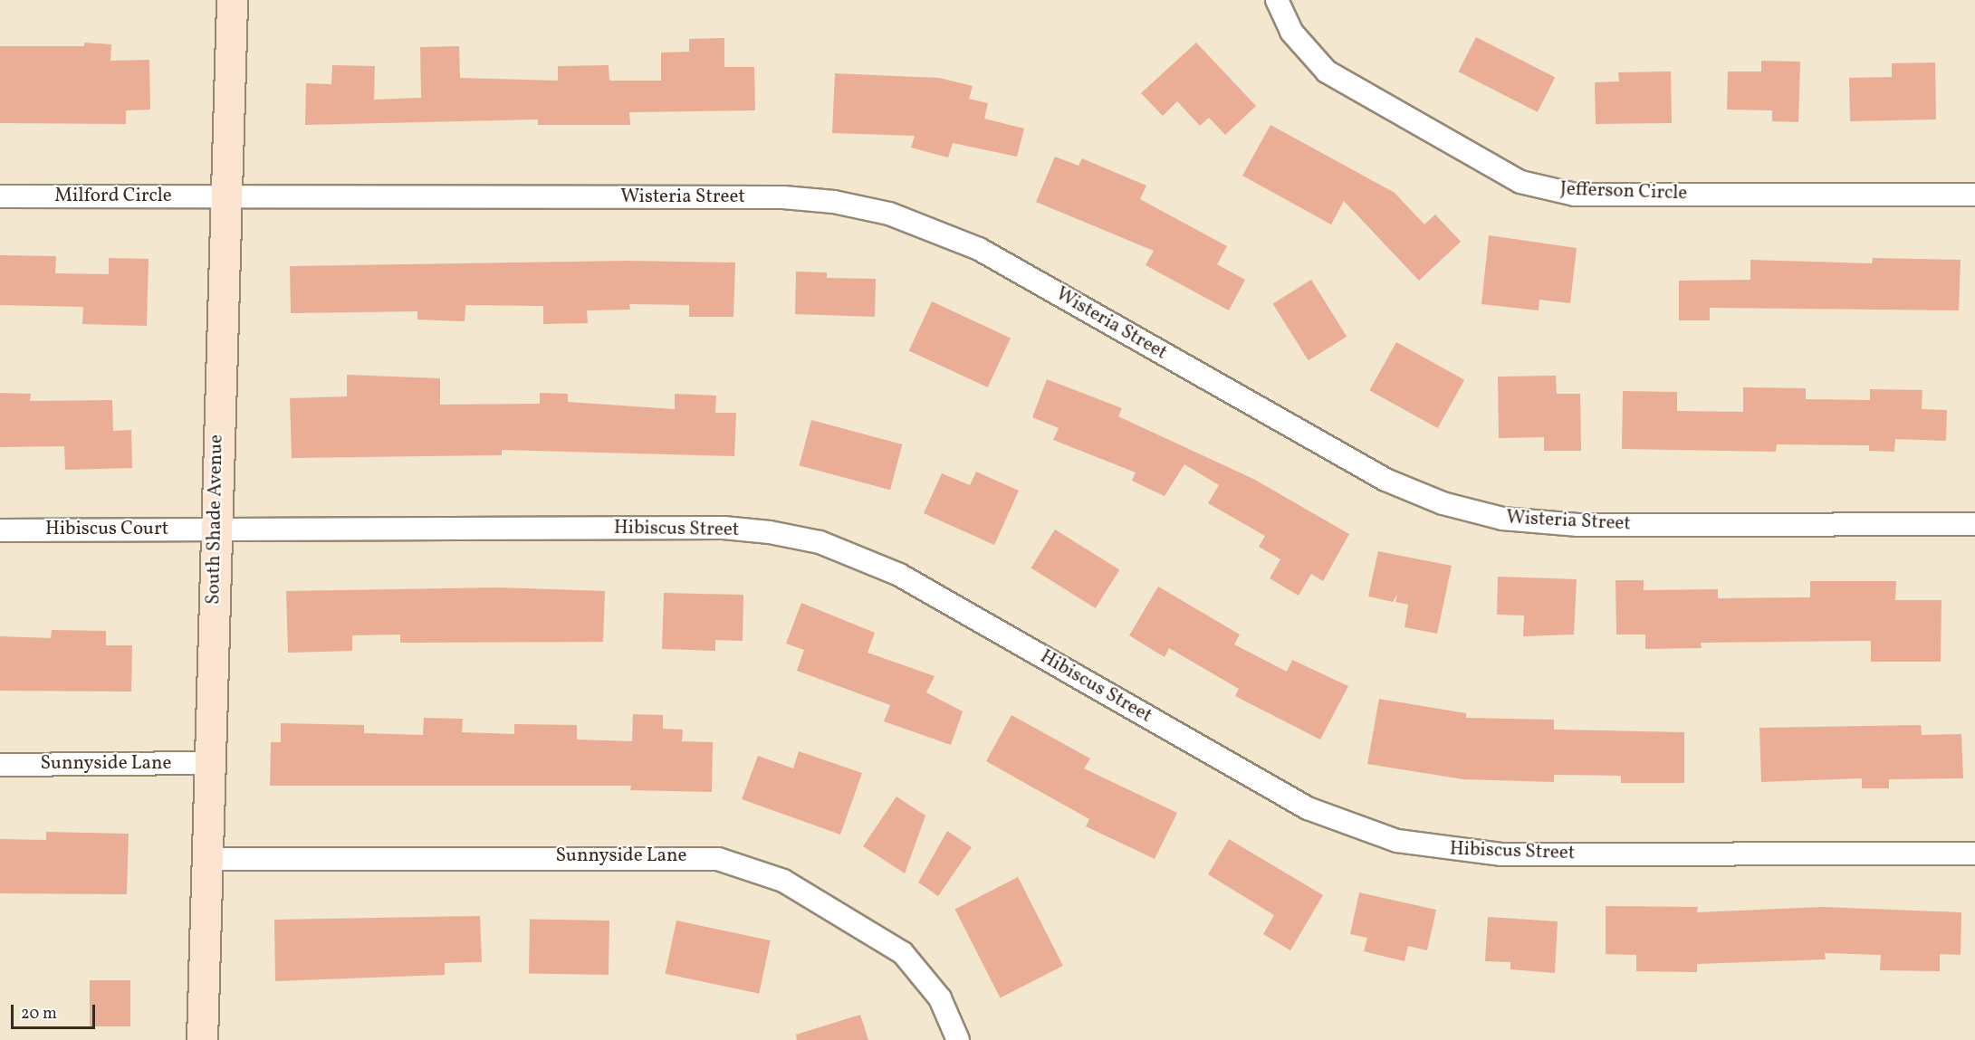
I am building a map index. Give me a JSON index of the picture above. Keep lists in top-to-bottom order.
{
  "streets": {
    "street": [
      "Jefferson Circle",
      "Milford Circle",
      "Wisteria Street",
      "South Shade Avenue",
      "Hibiscus Court",
      "Hibiscus Street",
      "Sunnyside Lane"
    ]
  },
  "crossings": [
    ["Milford Circle", "Wisteria Street"],
    ["Milford Circle", "South Shade Avenue"],
    ["Wisteria Street", "South Shade Avenue"],
    ["South Shade Avenue", "Hibiscus Court"],
    ["South Shade Avenue", "Hibiscus Street"],
    ["South Shade Avenue", "Sunnyside Lane"],
    ["Hibiscus Court", "Hibiscus Street"]
  ],
  "scale_bar": "20 m"
}
